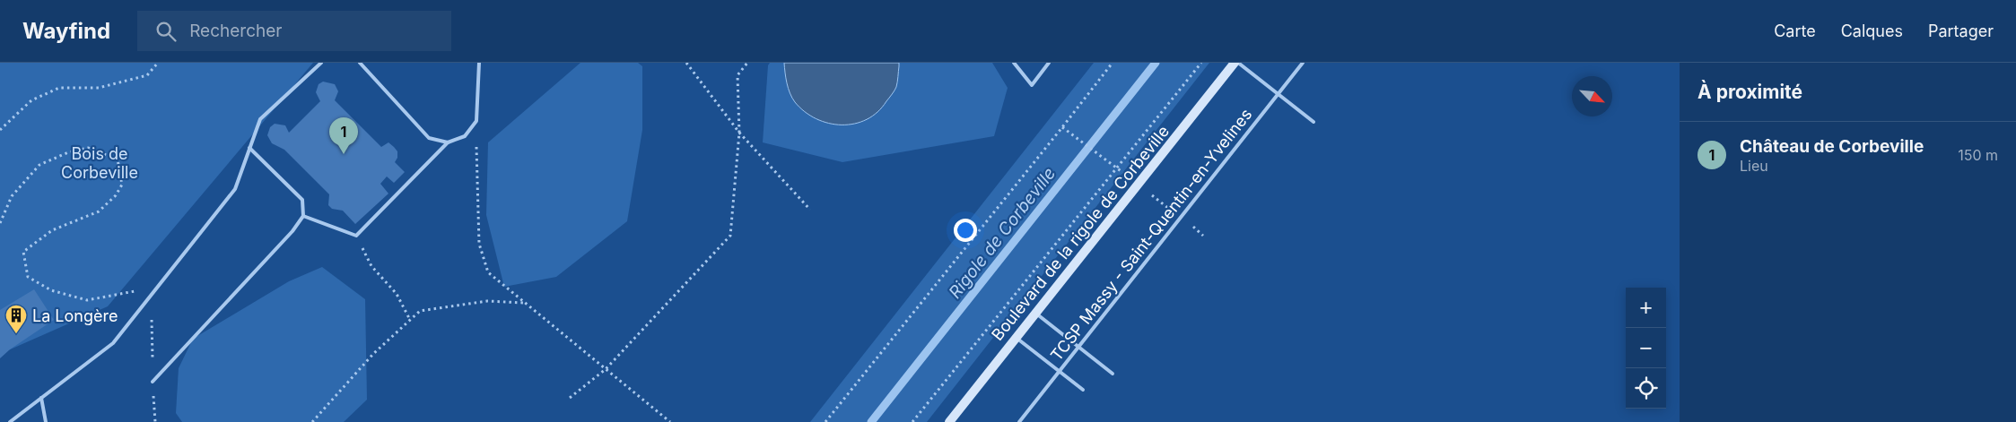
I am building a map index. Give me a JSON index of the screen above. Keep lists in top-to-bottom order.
{
  "streets": {
    "main road": ["Boulevard de la rigole de Corbeville"],
    "lane": ["TCSP Massy - Saint-Quentin-en-Yvelines"]
  },
  "water": ["Rigole de Corbeville"],
  "parks": ["Bois de Corbeville"],
  "places": {
    "building": ["La Longère"]
  },
  "north": "bottom right",
  "page": {
    "header": "Wayfind",
    "search": "Rechercher",
    "nav": ["Carte", "Calques", "Partager"],
    "heading": "À proximité",
    "pins": "1",
    "list": [
      {
        "mark": "1",
        "name": "Château de Corbeville",
        "note": "Lieu",
        "value": "150 m"
      }
    ],
    "map_buttons": ["+", "−"]
  }
}
